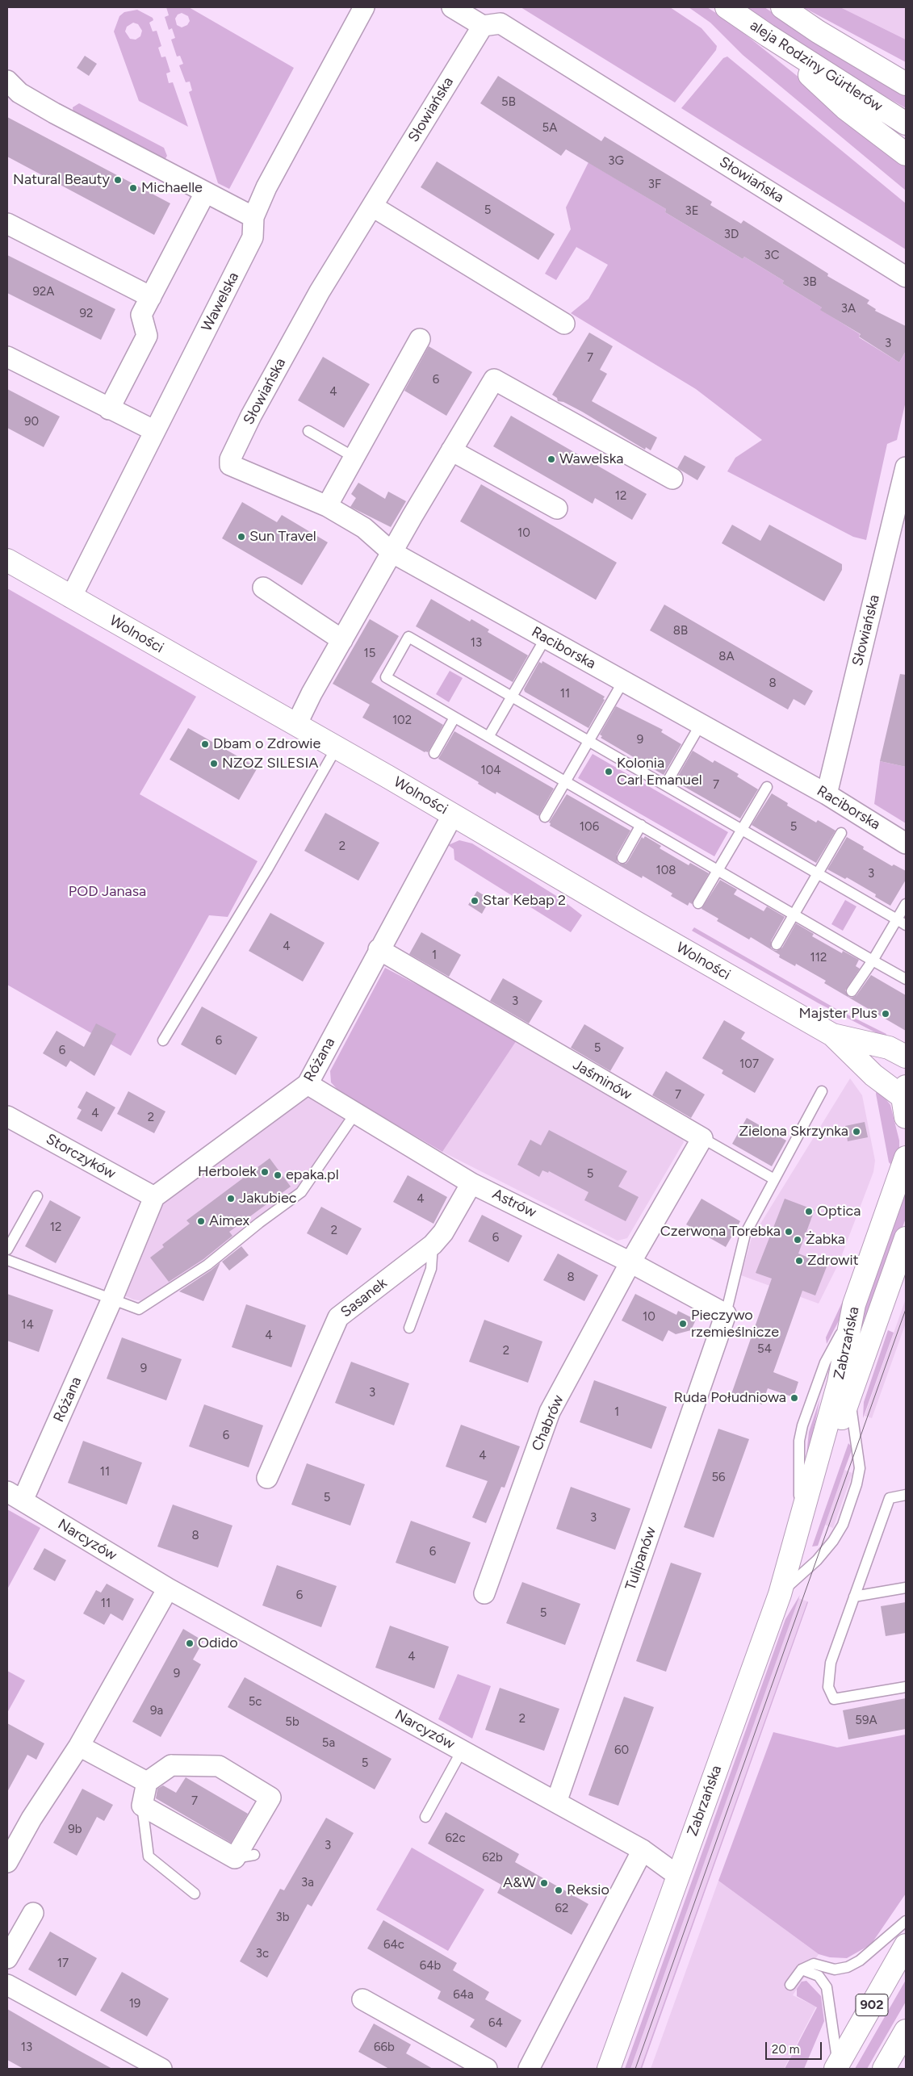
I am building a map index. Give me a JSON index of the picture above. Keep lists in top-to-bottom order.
{
  "streets": {
    "street": [
      "aleja Rodziny Gürtlerów",
      "Słowiańska",
      "Wawelska",
      "Wolności",
      "Raciborska",
      "Różana",
      "Jaśminów",
      "Storczyków",
      "Astrów",
      "Sasanek",
      "Zabrzańska",
      "Chabrów",
      "Narcyzów",
      "Tulipanów",
      "902"
    ]
  },
  "crossings": [
    ["Słowiańska", "Raciborska"],
    ["Wawelska", "Wolności"],
    ["Wolności", "Różana"],
    ["Różana", "Jaśminów"],
    ["Różana", "Storczyków"],
    ["Różana", "Astrów"],
    ["Różana", "Narcyzów"],
    ["Astrów", "Sasanek"],
    ["Astrów", "Chabrów"],
    ["Astrów", "Tulipanów"],
    ["Zabrzańska", "Narcyzów"],
    ["Narcyzów", "Tulipanów"]
  ],
  "parks": ["POD Janasa"],
  "places": [
    "Natural Beauty",
    "Michaelle",
    "Wawelska",
    "Sun Travel",
    "Dbam o Zdrowie",
    "NZOZ SILESIA",
    "Kolonia Carl Emanuel",
    "Star Kebap 2",
    "Majster Plus",
    "Zielona Skrzynka",
    "Herbolek",
    "epaka.pl",
    "Jakubiec",
    "Optica",
    "Aimex",
    "Czerwona Torebka",
    "Żabka",
    "Zdrowit",
    "Pieczywo rzemieślnicze",
    "Ruda Południowa",
    "Odido",
    "A&W",
    "Reksio"
  ],
  "house_numbers": [
    "5B",
    "5A",
    "3G",
    "3F",
    "5",
    "3E",
    "3D",
    "3C",
    "3B",
    "92A",
    "3A",
    "92",
    "3",
    "7",
    "6",
    "4",
    "90",
    "12",
    "10",
    "8B",
    "13",
    "15",
    "8A",
    "8",
    "11",
    "102",
    "9",
    "104",
    "7",
    "106",
    "5",
    "2",
    "108",
    "3",
    "4",
    "1",
    "112",
    "3",
    "6",
    "5",
    "6",
    "107",
    "7",
    "4",
    "2",
    "5",
    "4",
    "12",
    "2",
    "6",
    "8",
    "10",
    "14",
    "4",
    "54",
    "2",
    "9",
    "3",
    "1",
    "6",
    "4",
    "11",
    "56",
    "5",
    "3",
    "8",
    "6",
    "6",
    "11",
    "5",
    "4",
    "9",
    "5c",
    "9a",
    "2",
    "59A",
    "5b",
    "5a",
    "60",
    "5",
    "7",
    "9b",
    "62c",
    "3",
    "62b",
    "3a",
    "62",
    "3b",
    "64c",
    "3c",
    "17",
    "64b",
    "64a",
    "19",
    "64",
    "13",
    "66b"
  ],
  "scale_bar": "20 m"
}
